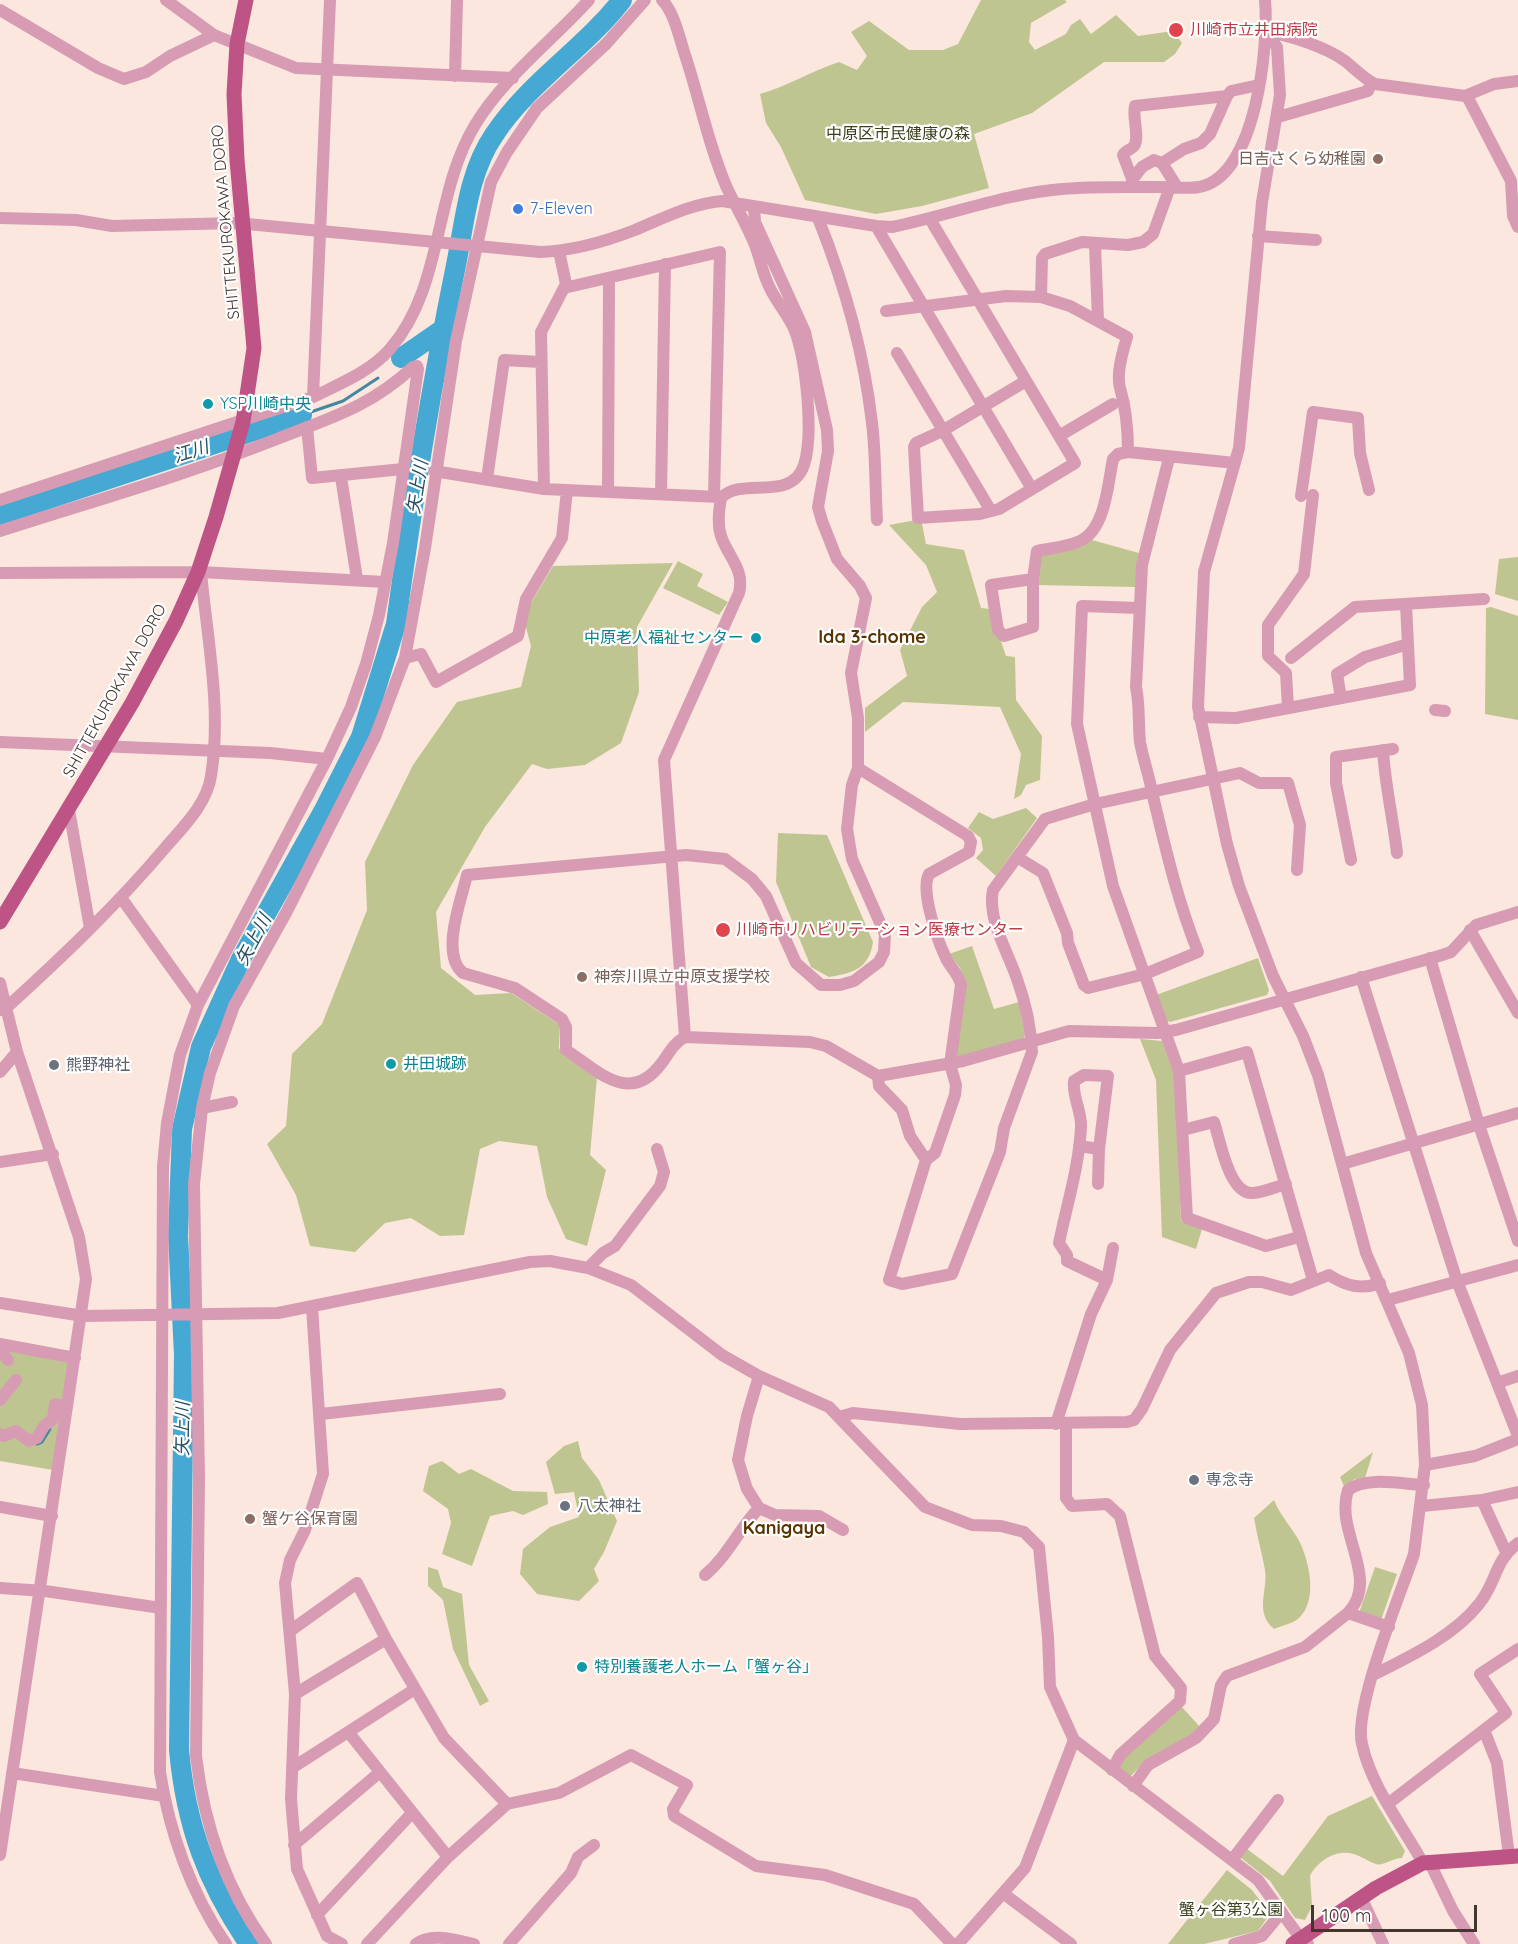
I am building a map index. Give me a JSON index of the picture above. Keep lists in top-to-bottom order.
{
  "streets": {
    "main road": ["SHITTEKUROKAWA DORO"]
  },
  "districts": ["Ida 3-chome", "Kanigaya"],
  "water": ["江川", "矢上川"],
  "parks": ["中原区市民健康の森", "蟹ヶ谷第3公園"],
  "places": [
    "川崎市立井田病院",
    "日吉さくら幼稚園",
    "7-Eleven",
    "YSP川崎中央",
    "中原老人福祉センター",
    "川崎市リハビリテーション医療センター",
    "神奈川県立中原支援学校",
    "井田城跡",
    "熊野神社",
    "専念寺",
    "八太神社",
    "蟹ケ谷保育園",
    "特別養護老人ホーム「蟹ヶ谷」"
  ],
  "scale_bar": "100 m"
}
